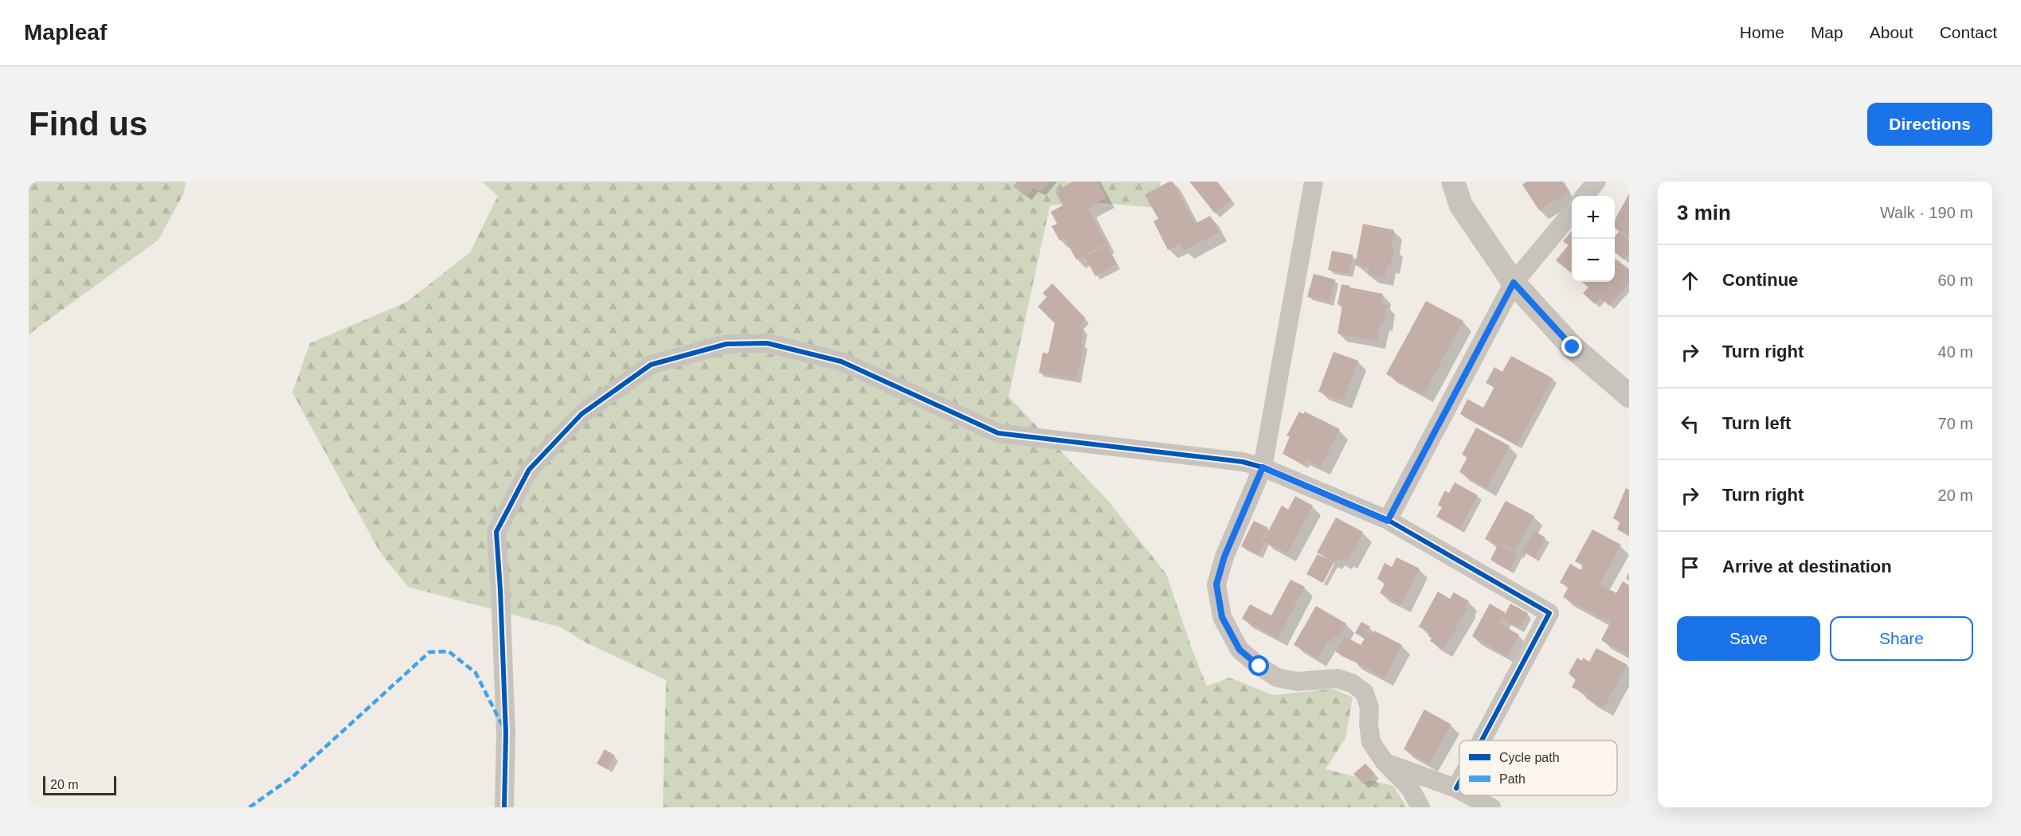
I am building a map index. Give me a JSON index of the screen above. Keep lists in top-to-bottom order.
{
  "legend": ["Cycle path", "Path"],
  "scale_bar": "20 m",
  "page": {
    "header": "Mapleaf",
    "nav": [
      "Home",
      "Map",
      "About",
      "Contact"
    ],
    "buttons": [
      "Directions",
      ["Save", "Share"]
    ],
    "title": "Find us",
    "heading": ["3 min", "Walk · 190 m"],
    "map_buttons": ["+", "−"],
    "list": [
      ["Continue", "60 m"],
      ["Turn right", "40 m"],
      ["Turn left", "70 m"],
      ["Turn right", "20 m"],
      "Arrive at destination"
    ],
    "scale": "20 m"
  }
}
